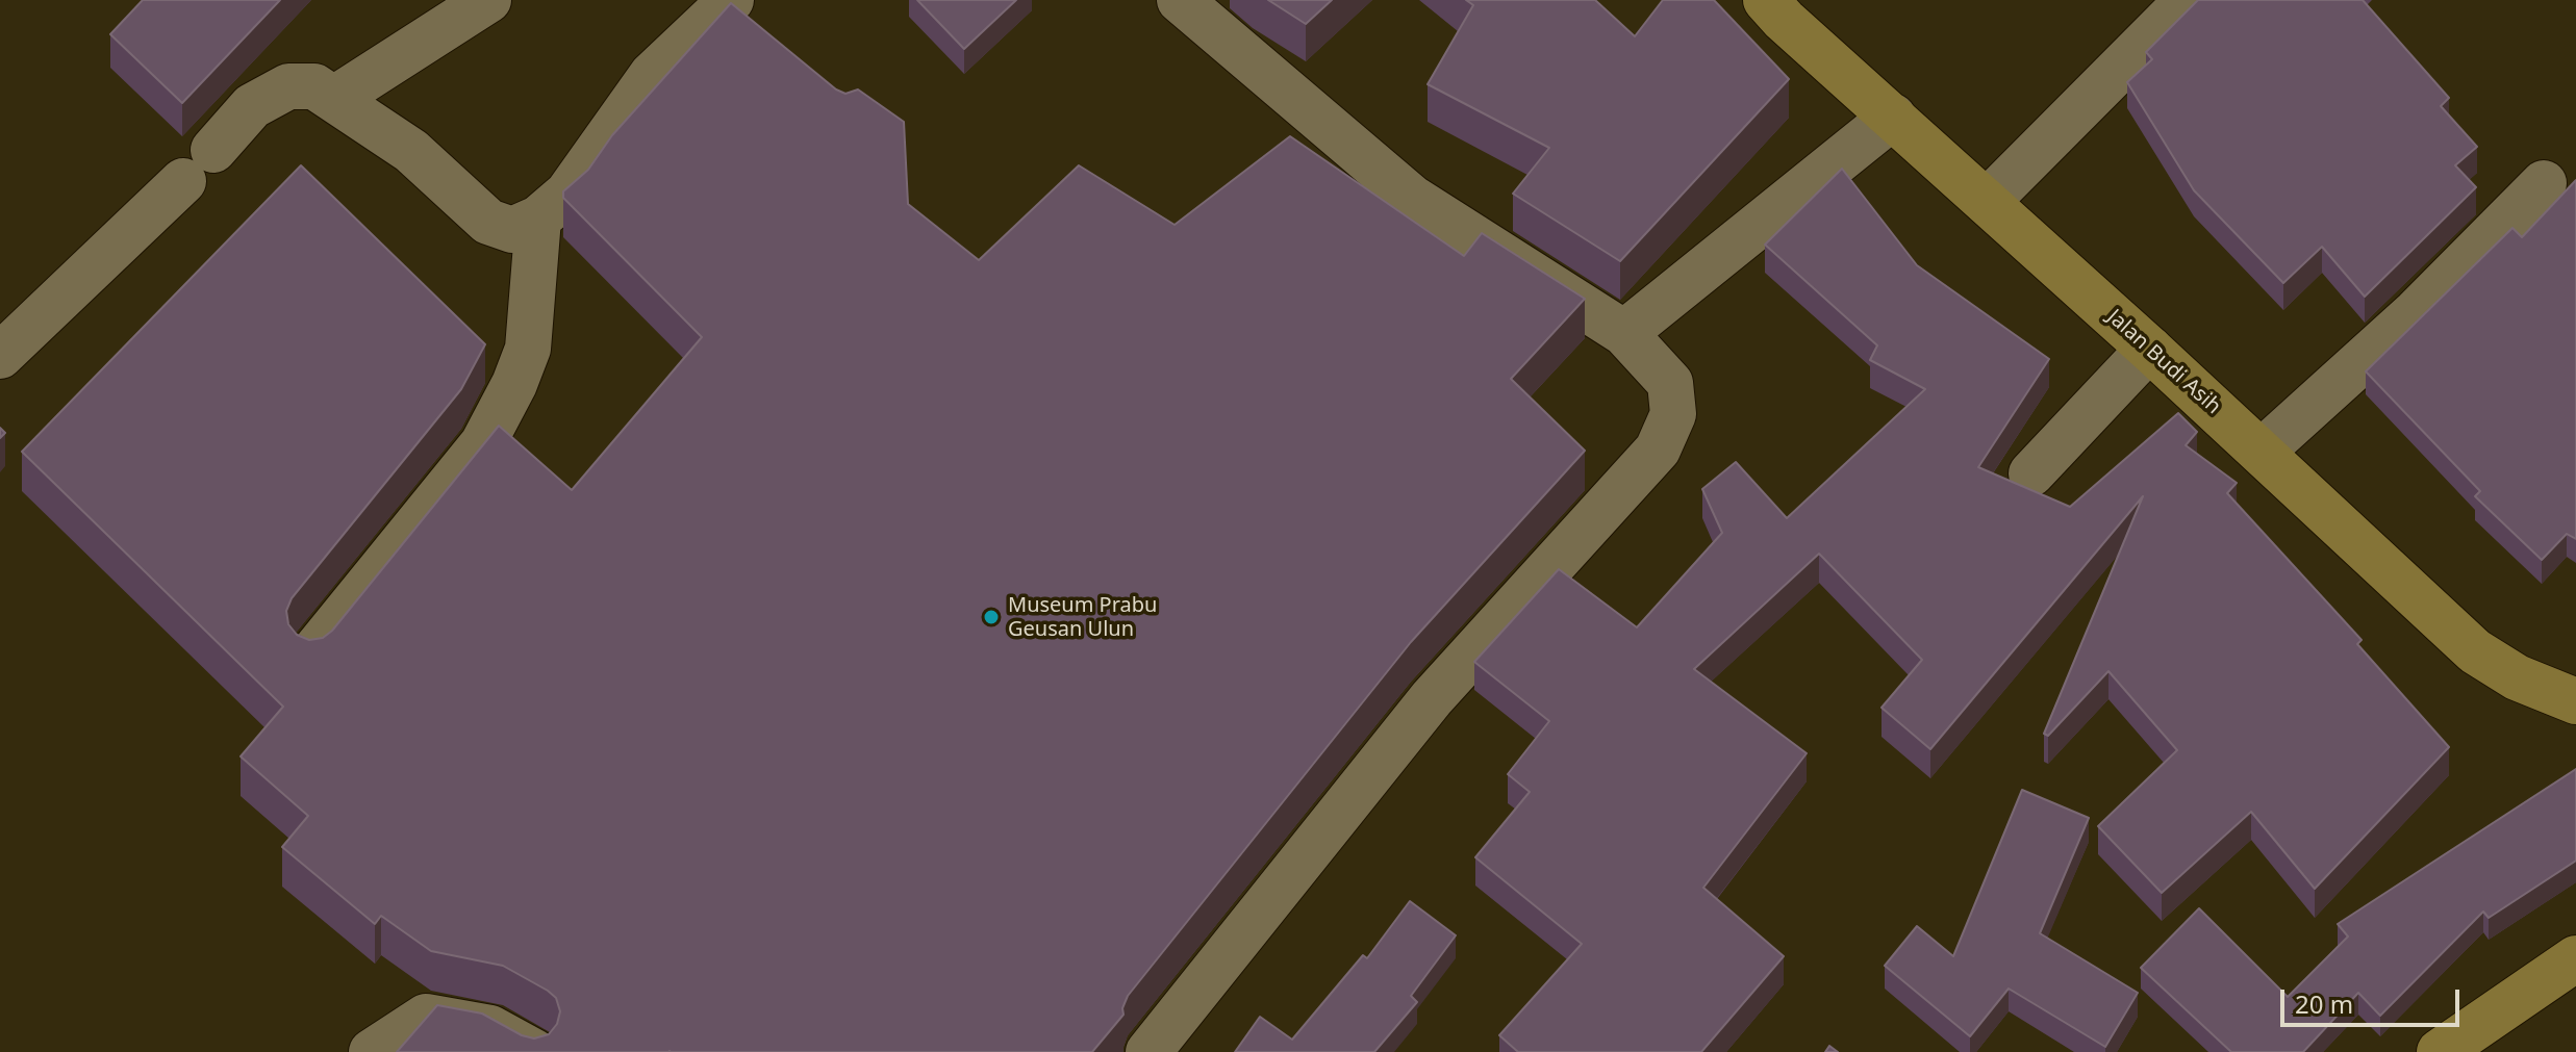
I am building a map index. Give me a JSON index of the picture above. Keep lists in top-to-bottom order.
{
  "streets": {
    "street": ["Jalan Budi Asih"]
  },
  "places": ["Museum Prabu Geusan Ulun"],
  "scale_bar": "20 m"
}
